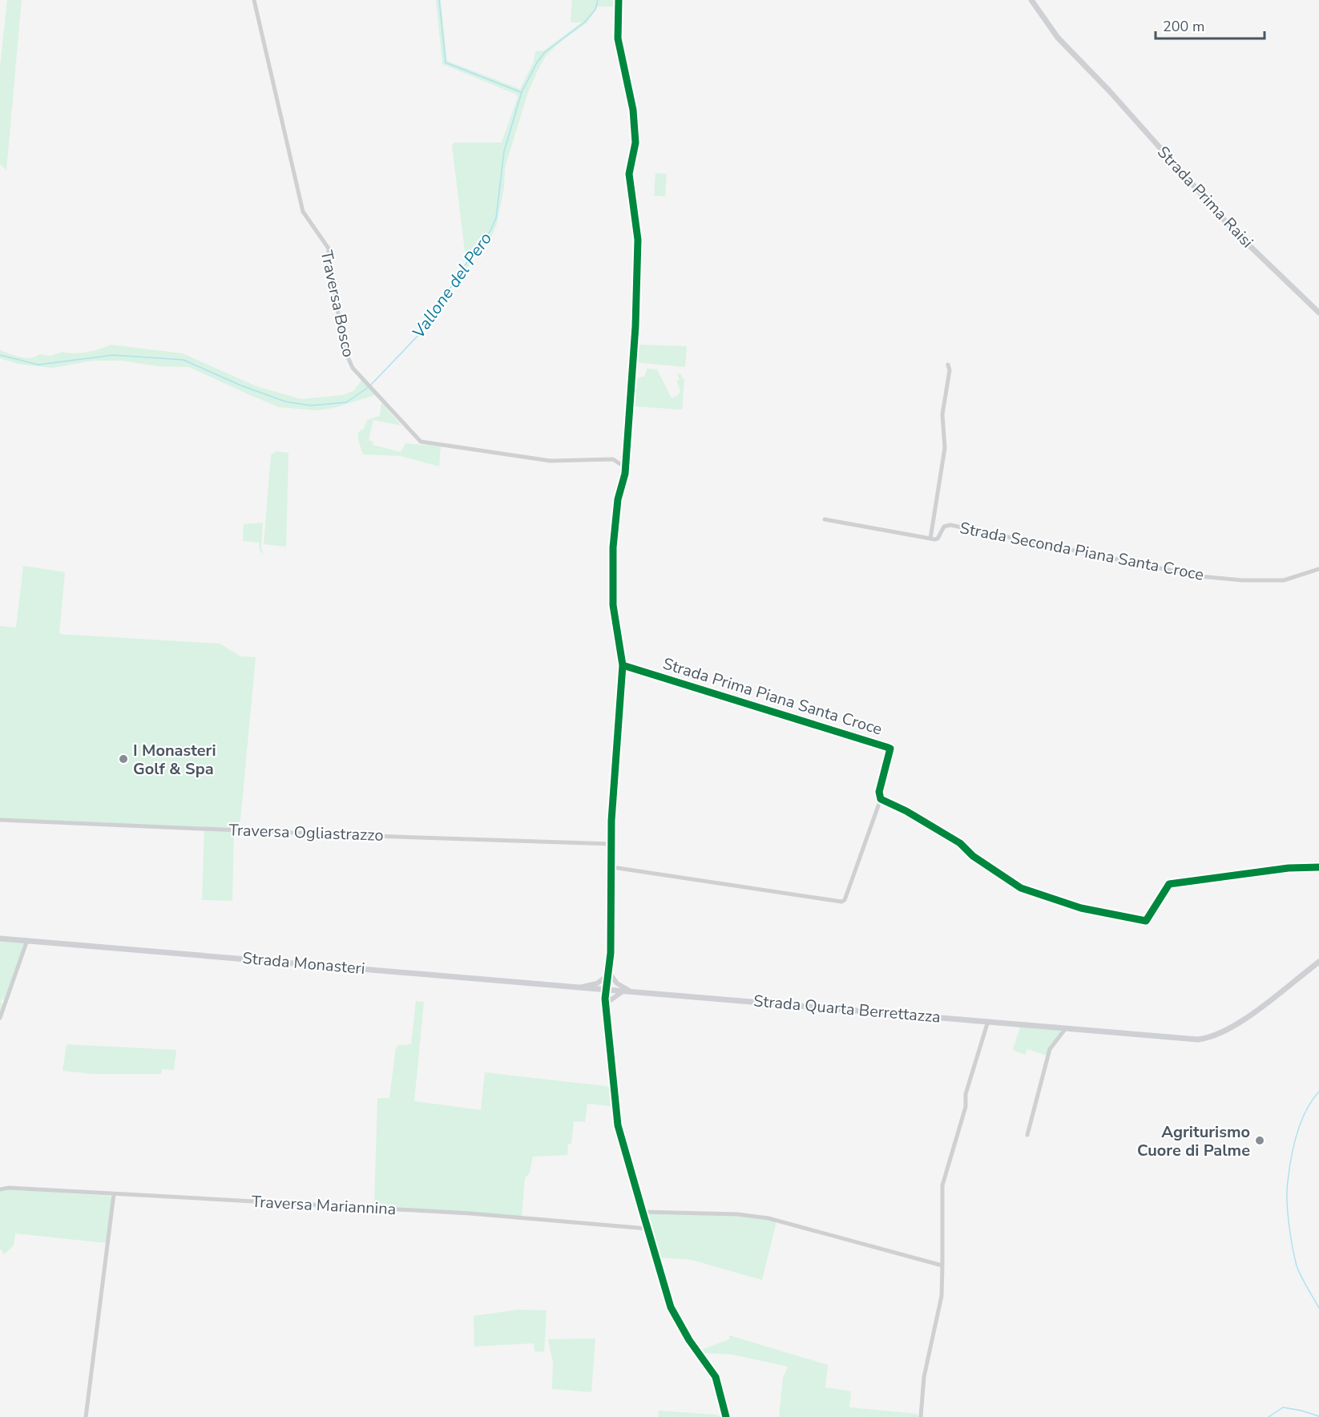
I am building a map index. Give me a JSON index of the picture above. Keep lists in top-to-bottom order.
{
  "streets": {
    "main road": ["Strada Prima Raisi", "Strada Monasteri", "Strada Quarta Berrettazza"],
    "street": [
      "Traversa Bosco",
      "Strada Seconda Piana Santa Croce",
      "Strada Prima Piana Santa Croce",
      "Traversa Ogliastrazzo",
      "Traversa Mariannina"
    ]
  },
  "crossings": [
    ["Strada Monasteri", "Strada Quarta Berrettazza"]
  ],
  "water": ["Vallone del Pero"],
  "places": ["I Monasteri Golf & Spa", "Agriturismo Cuore di Palme"],
  "scale_bar": "200 m"
}
